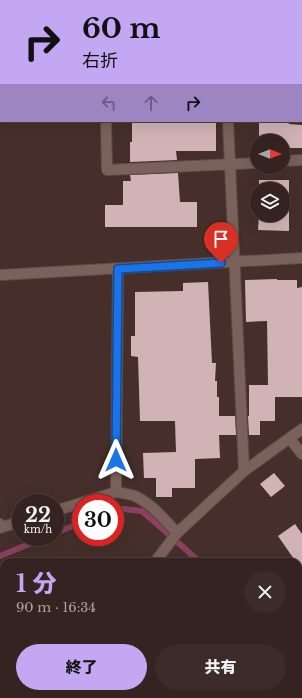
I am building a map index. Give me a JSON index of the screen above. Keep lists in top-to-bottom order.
{
  "north": "right",
  "page": {
    "turn": ["60 m", "右折"],
    "speed": "22 km/h",
    "limit": "30",
    "heading": ["1 分", "90 m · 16:34"],
    "buttons": ["終了", "共有"]
  }
}
